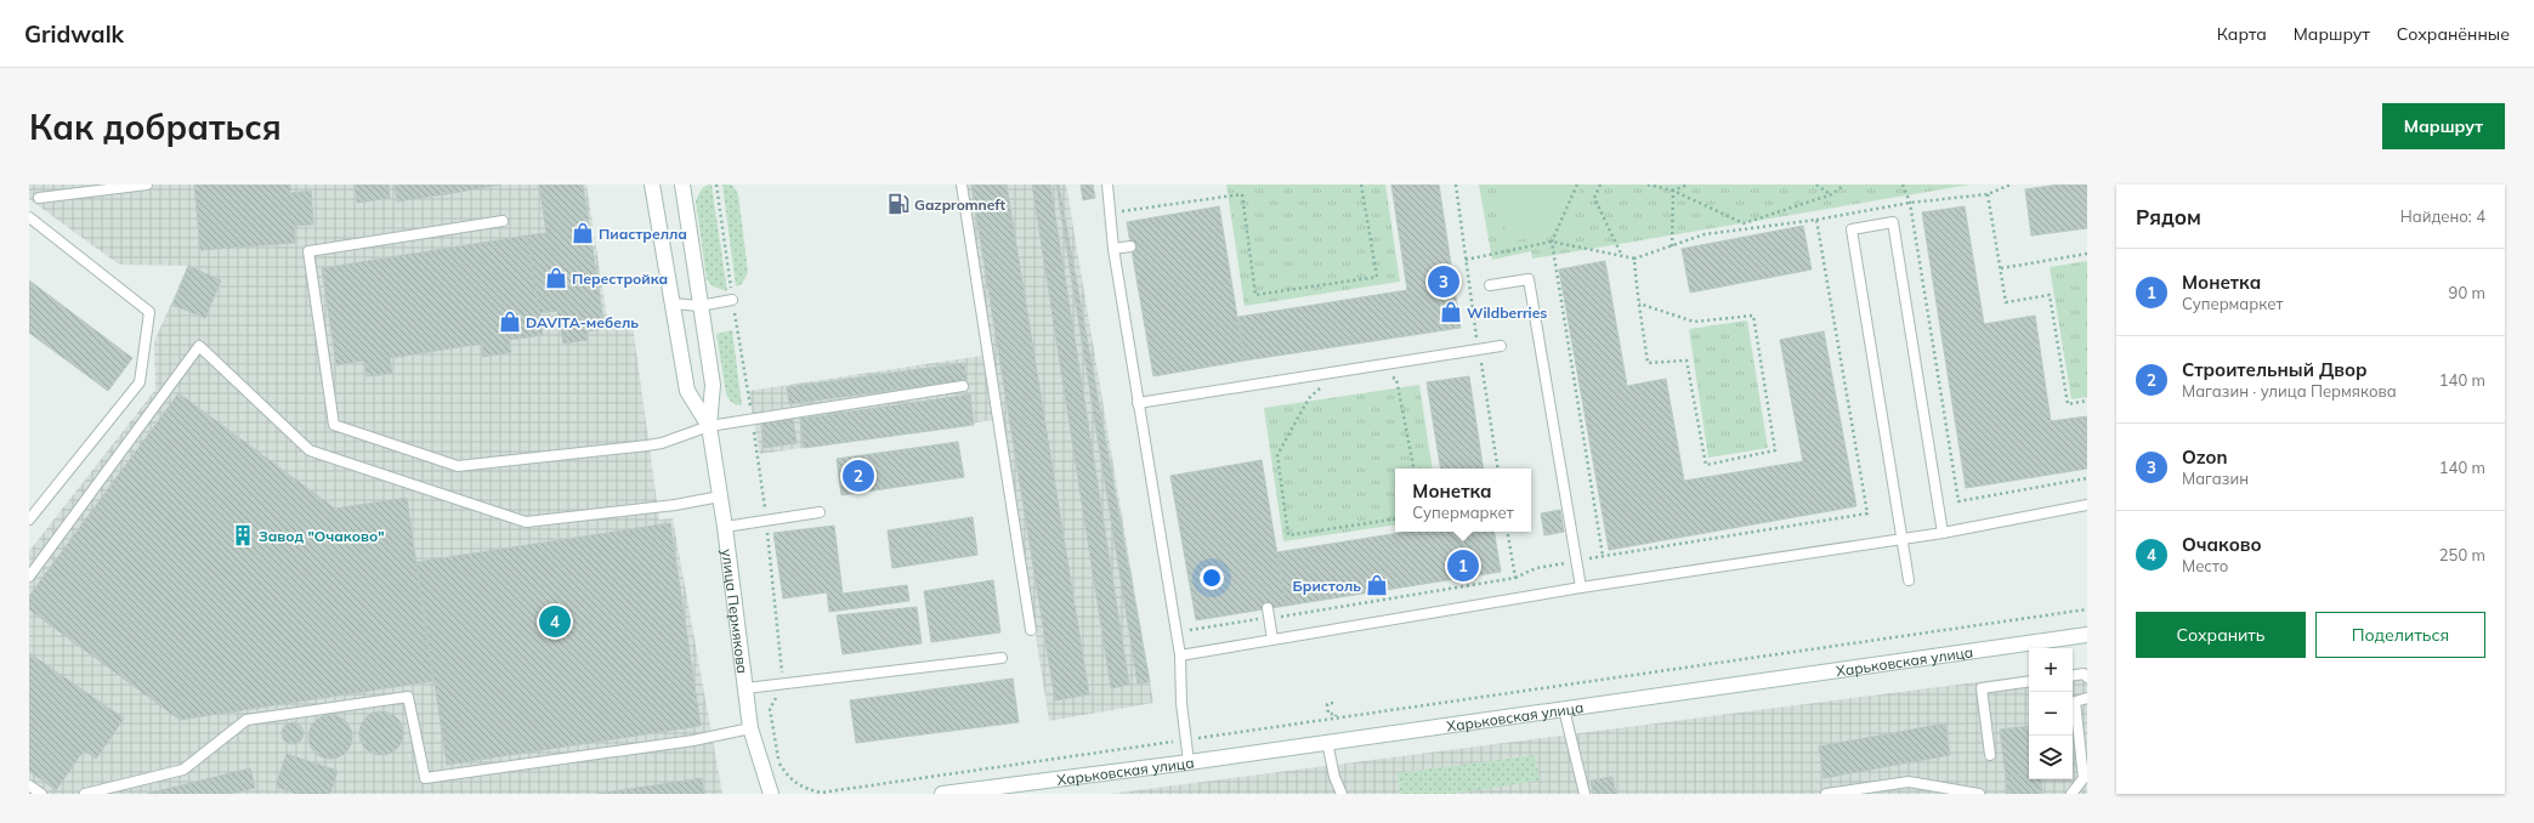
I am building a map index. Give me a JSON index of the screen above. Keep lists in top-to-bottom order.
{
  "streets": {
    "street": ["улица Пермякова", "Харьковская улица"]
  },
  "places": {
    "fuel station": ["Gazpromneft"],
    "shop": [
      "Пиастрелла",
      "Перестройка",
      "Wildberries",
      "DAVITA-мебель",
      "Бристоль"
    ],
    "building": ["Завод \"Очаково\""]
  },
  "page": {
    "header": "Gridwalk",
    "nav": ["Карта", "Маршрут", "Сохранённые"],
    "buttons": [
      "Маршрут",
      ["Сохранить", "Поделиться"]
    ],
    "title": "Как добраться",
    "heading": ["Рядом", "Найдено: 4"],
    "list": [
      {
        "mark": "1",
        "name": "Монетка",
        "note": "Супермаркет",
        "value": "90 m"
      },
      {
        "mark": "2",
        "name": "Строительный Двор",
        "note": "Магазин · улица Пермякова",
        "value": "140 m"
      },
      {
        "mark": "3",
        "name": "Ozon",
        "note": "Магазин",
        "value": "140 m"
      },
      {
        "mark": "4",
        "name": "Очаково",
        "note": "Место",
        "value": "250 m"
      }
    ],
    "pins": [
      "3",
      "2",
      "1",
      "4"
    ],
    "popup": ["Монетка", "Супермаркет"],
    "map_buttons": ["+", "−"]
  }
}
